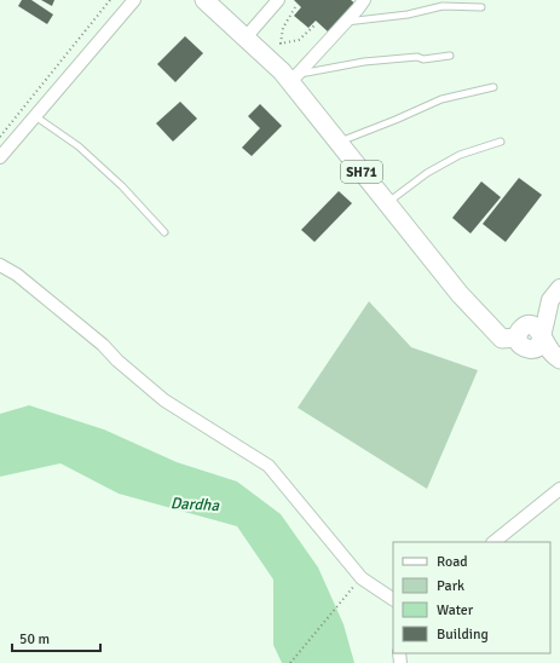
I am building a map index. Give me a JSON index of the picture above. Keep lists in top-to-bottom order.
{
  "streets": {
    "main road": ["SH71"]
  },
  "water": ["Dardha"],
  "legend": [
    "Road",
    "Park",
    "Water",
    "Building"
  ],
  "scale_bar": "50 m"
}
